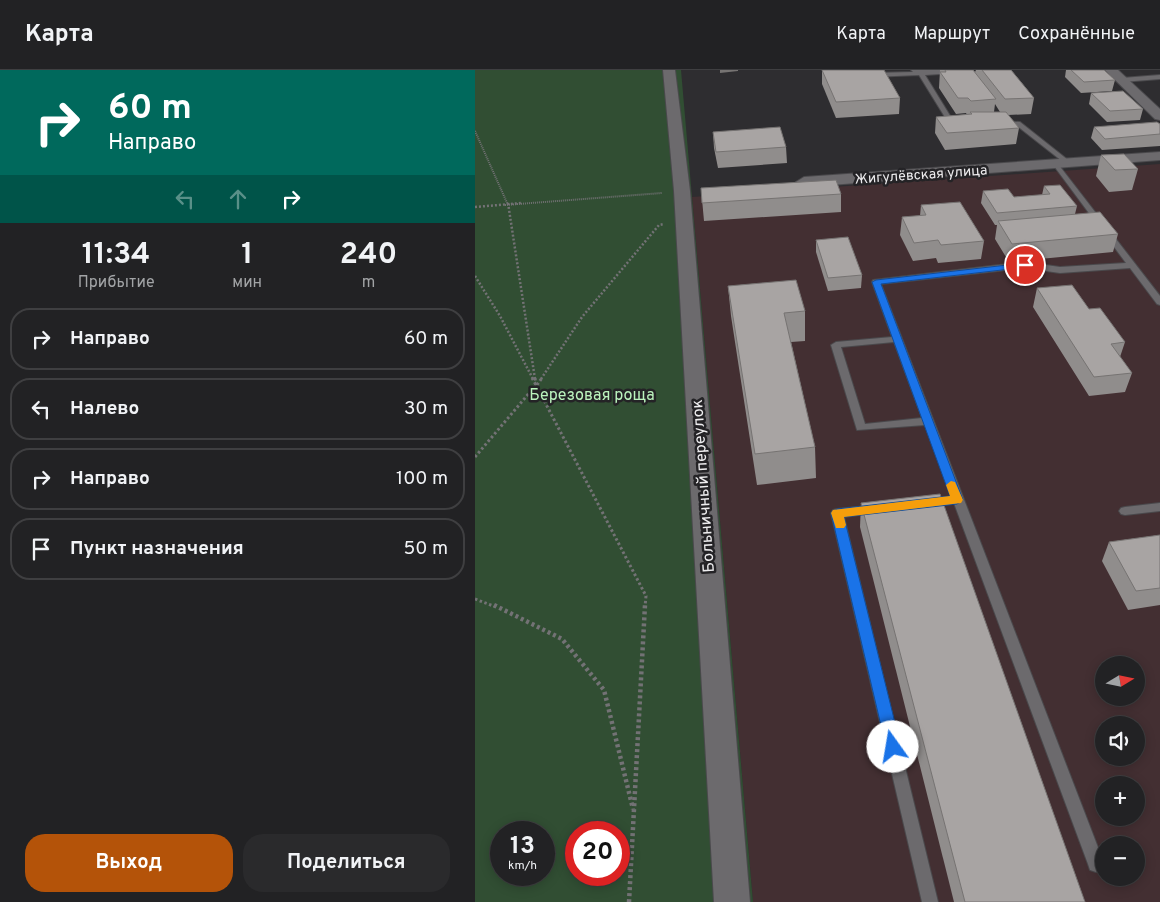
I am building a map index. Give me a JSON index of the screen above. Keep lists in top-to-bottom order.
{
  "streets": {
    "street": ["Жигулёвская улица", "Больничный переулок"]
  },
  "parks": ["Березовая роща"],
  "north": "right",
  "page": {
    "header": "Карта",
    "nav": ["Карта", "Маршрут", "Сохранённые"],
    "turn": ["60 m", "Направо"],
    "eta": [
      "11:34",
      "Прибытие",
      "1",
      "мин",
      "240",
      "m"
    ],
    "list": [
      {
        "name": "Направо",
        "value": "60 m"
      },
      {
        "name": "Налево",
        "value": "30 m"
      },
      {
        "name": "Направо",
        "value": "100 m"
      },
      {
        "name": "Пункт назначения",
        "value": "50 m"
      }
    ],
    "map_buttons": ["+", "−"],
    "speed": "13 km/h",
    "limit": "20",
    "buttons": ["Выход", "Поделиться"]
  }
}
